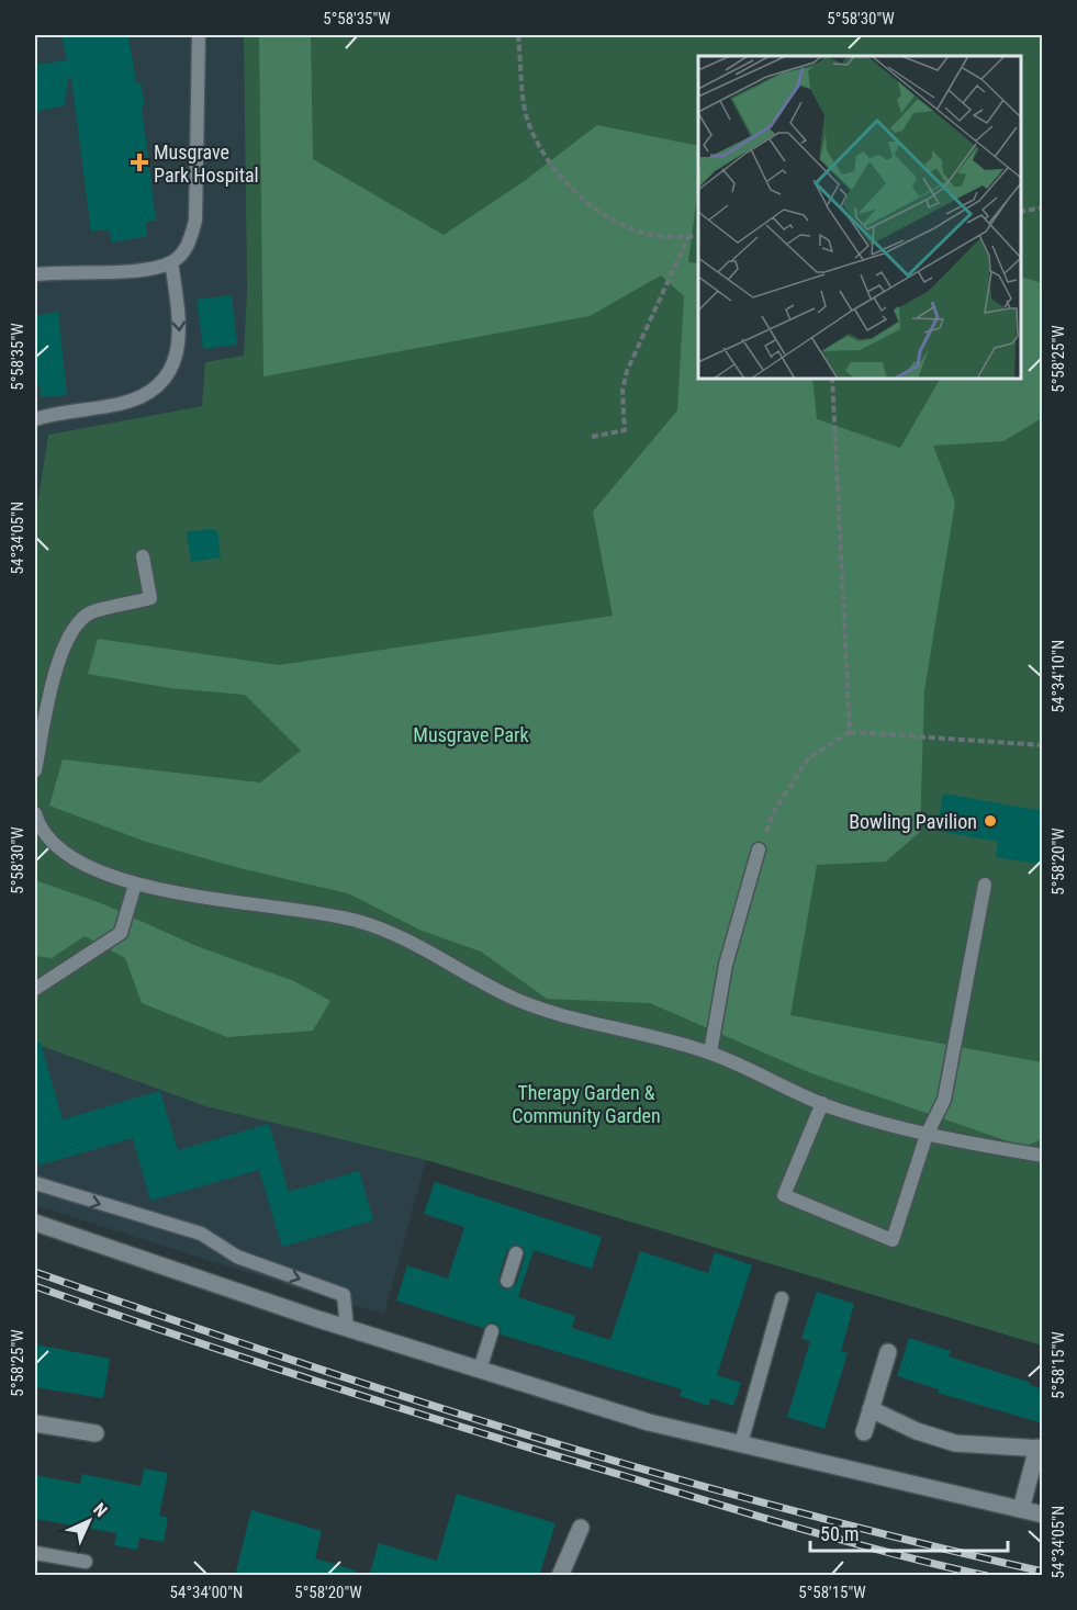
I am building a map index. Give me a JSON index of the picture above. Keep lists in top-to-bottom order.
{
  "parks": ["Musgrave Park", "Therapy Garden & Community Garden"],
  "places": {
    "health": ["Musgrave Park Hospital"],
    "other": ["Bowling Pavilion"]
  },
  "scale_bar": "50 m",
  "north": "top right",
  "coordinates": [
    "5°58'35\"W",
    "5°58'30\"W",
    "5°58'25\"W",
    "54°34'05\"N",
    "54°34'10\"N",
    "5°58'20\"W",
    "5°58'15\"W",
    "54°34'00\"N"
  ]
}
